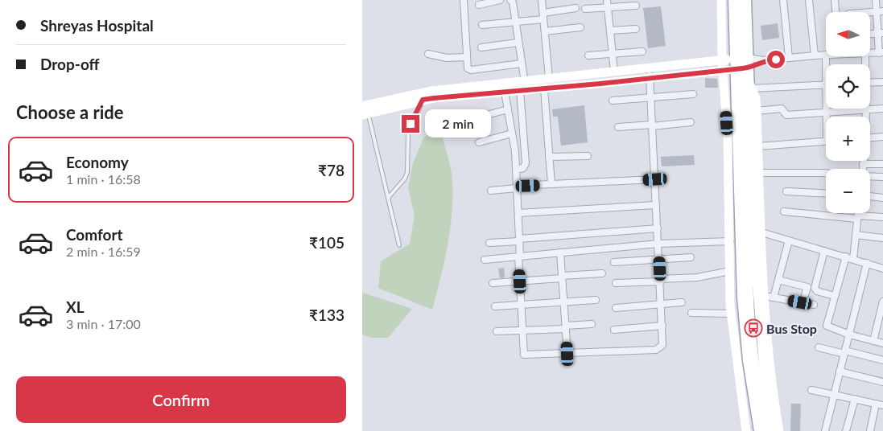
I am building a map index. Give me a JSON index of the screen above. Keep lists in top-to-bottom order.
{
  "places": {
    "bus stop": ["Bus Stop"]
  },
  "north": "left",
  "page": {
    "banner": ["Shreyas Hospital", "Drop-off"],
    "map_buttons": ["+", "−"],
    "heading": "Choose a ride",
    "bubble": "2 min",
    "list": [
      {
        "name": "Economy",
        "note": "1 min · 16:58",
        "value": "₹78"
      },
      {
        "name": "Comfort",
        "note": "2 min · 16:59",
        "value": "₹105"
      },
      {
        "name": "XL",
        "note": "3 min · 17:00",
        "value": "₹133"
      }
    ],
    "buttons": "Confirm"
  }
}
